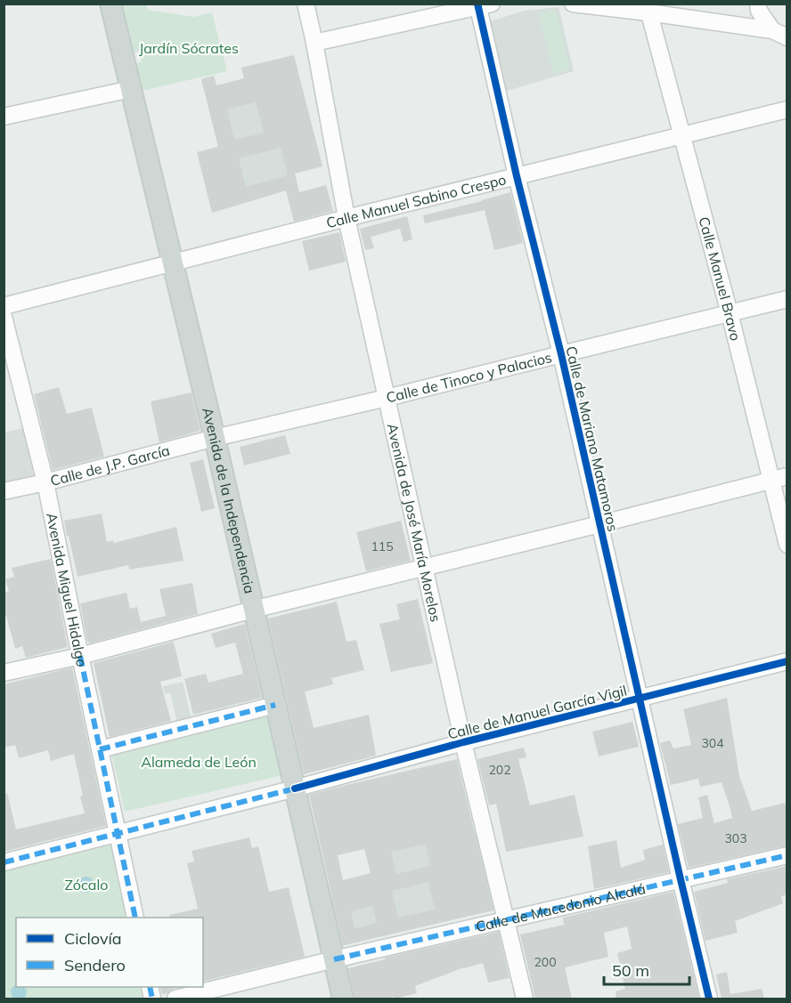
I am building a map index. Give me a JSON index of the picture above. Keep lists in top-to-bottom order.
{
  "streets": {
    "main road": ["Avenida de la Independencia"],
    "street": [
      "Calle Manuel Sabino Crespo",
      "Calle Manuel Bravo",
      "Calle de Tinoco y Palacios",
      "Calle de Mariano Matamoros",
      "Calle de J.P. García",
      "Avenida de José María Morelos",
      "Avenida Miguel Hidalgo",
      "Calle de Manuel García Vigil",
      "Calle de Macedonio Alcalá"
    ]
  },
  "crossings": [
    ["Calle Manuel Sabino Crespo", "Calle Manuel Bravo"],
    ["Calle Manuel Sabino Crespo", "Calle de Mariano Matamoros"],
    ["Calle Manuel Sabino Crespo", "Avenida de la Independencia"],
    ["Calle Manuel Sabino Crespo", "Avenida de José María Morelos"],
    ["Calle Manuel Bravo", "Calle de Tinoco y Palacios"],
    ["Calle de Tinoco y Palacios", "Calle de Mariano Matamoros"],
    ["Calle de Tinoco y Palacios", "Calle de J.P. García"],
    ["Calle de Tinoco y Palacios", "Avenida de la Independencia"],
    ["Calle de Tinoco y Palacios", "Avenida de José María Morelos"],
    ["Calle de Mariano Matamoros", "Calle de Manuel García Vigil"],
    ["Calle de Mariano Matamoros", "Calle de Macedonio Alcalá"],
    ["Calle de J.P. García", "Avenida de la Independencia"],
    ["Calle de J.P. García", "Avenida Miguel Hidalgo"],
    ["Avenida de la Independencia", "Calle de Manuel García Vigil"],
    ["Avenida de la Independencia", "Calle de Macedonio Alcalá"],
    ["Avenida de José María Morelos", "Calle de Manuel García Vigil"],
    ["Avenida de José María Morelos", "Calle de Macedonio Alcalá"],
    ["Avenida Miguel Hidalgo", "Calle de Manuel García Vigil"]
  ],
  "parks": ["Jardín Sócrates", "Alameda de León", "Zócalo"],
  "house_numbers": [
    "115",
    "304",
    "202",
    "303",
    "200"
  ],
  "legend": ["Ciclovía", "Sendero"],
  "scale_bar": "50 m"
}
